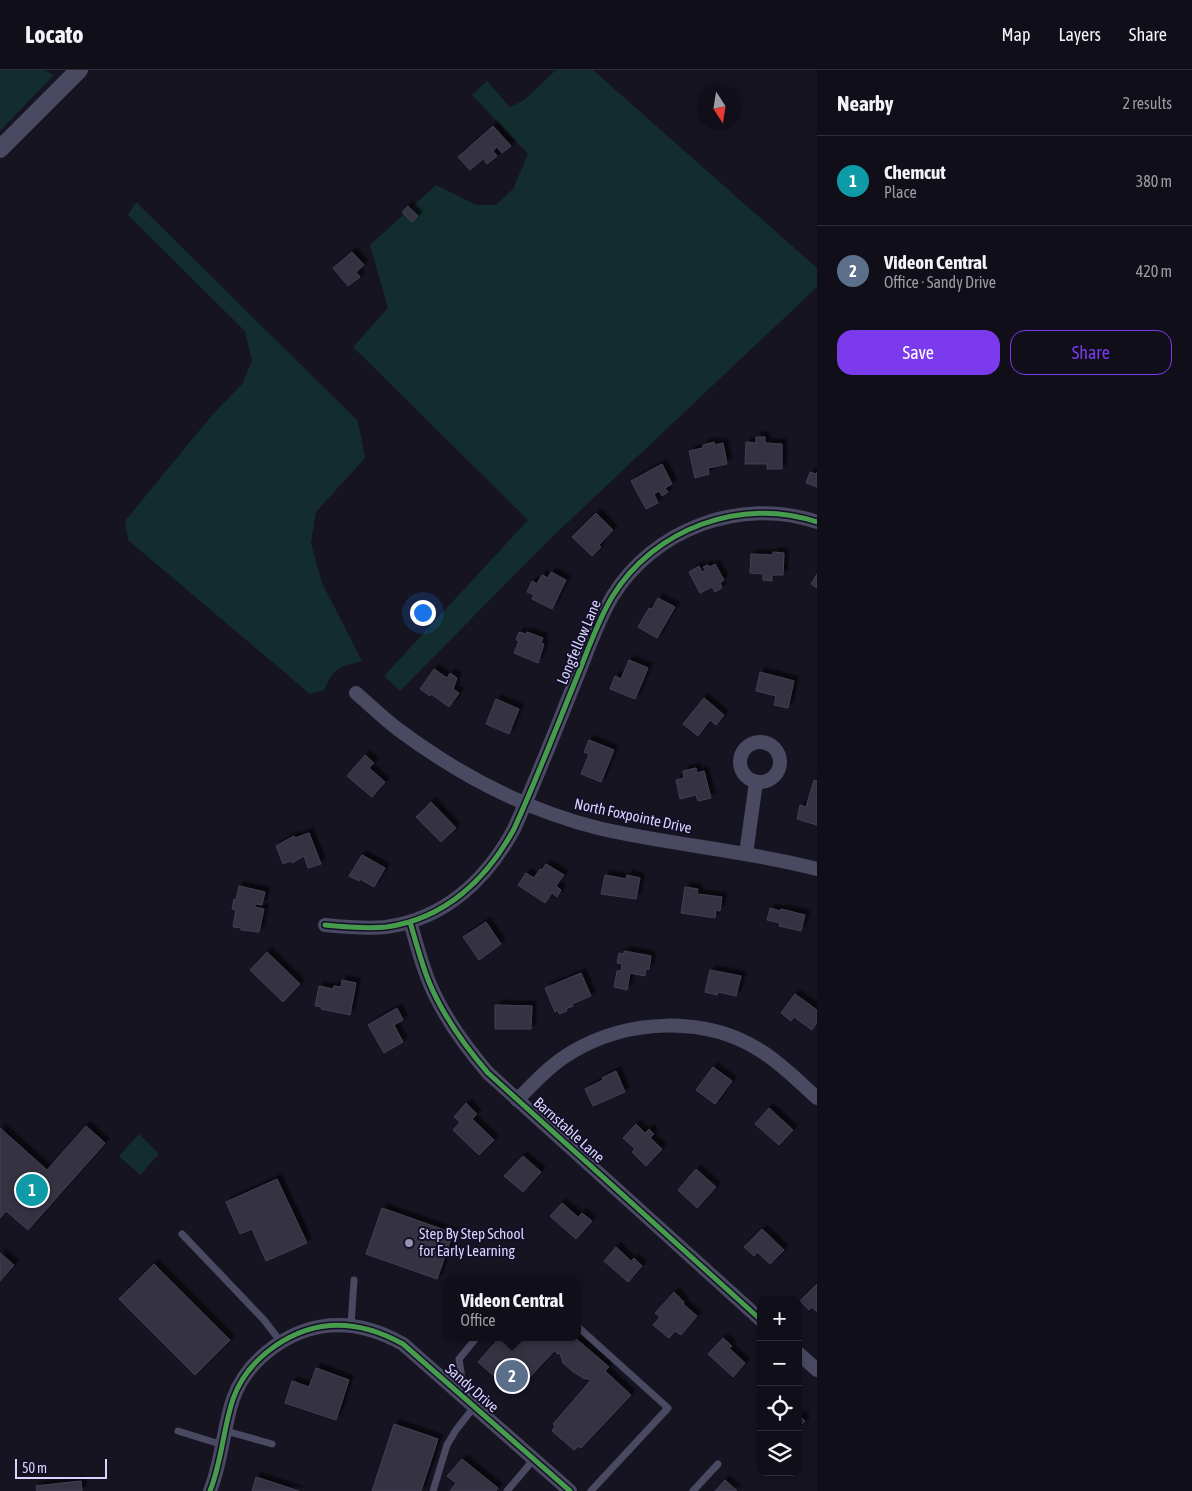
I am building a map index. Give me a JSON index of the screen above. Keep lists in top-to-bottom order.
{
  "streets": {
    "street": [
      "Longfellow Lane",
      "North Foxpointe Drive",
      "Barnstable Lane",
      "Sandy Drive"
    ]
  },
  "crossings": [
    ["Longfellow Lane", "North Foxpointe Drive"],
    ["Longfellow Lane", "Barnstable Lane"]
  ],
  "places": ["Step By Step School for Early Learning"],
  "scale_bar": "50 m",
  "north": "bottom",
  "page": {
    "header": "Locato",
    "nav": ["Map", "Layers", "Share"],
    "heading": ["Nearby", "2 results"],
    "list": [
      {
        "mark": "1",
        "name": "Chemcut",
        "note": "Place",
        "value": "380 m"
      },
      {
        "mark": "2",
        "name": "Videon Central",
        "note": "Office · Sandy Drive",
        "value": "420 m"
      }
    ],
    "buttons": ["Save", "Share"],
    "pins": ["1", "2"],
    "popup": ["Videon Central", "Office"],
    "map_buttons": ["+", "−"],
    "scale": "50 m"
  }
}
